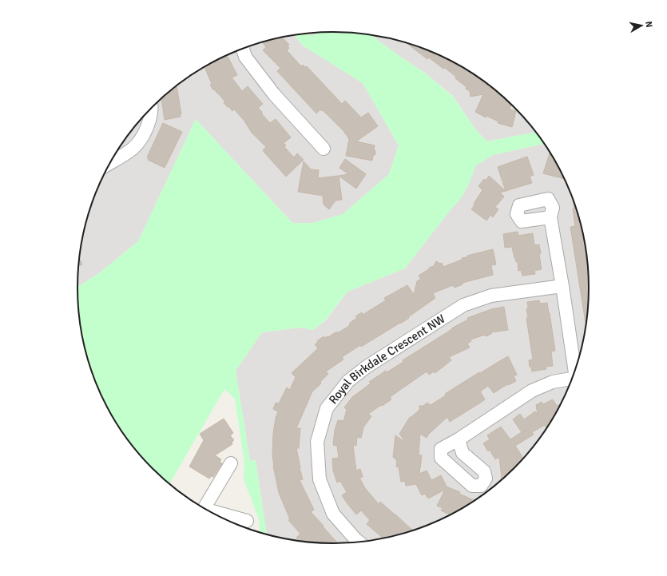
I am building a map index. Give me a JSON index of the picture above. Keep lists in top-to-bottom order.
{
  "streets": {
    "street": ["Royal Birkdale Crescent NW"]
  },
  "north": "right"
}
